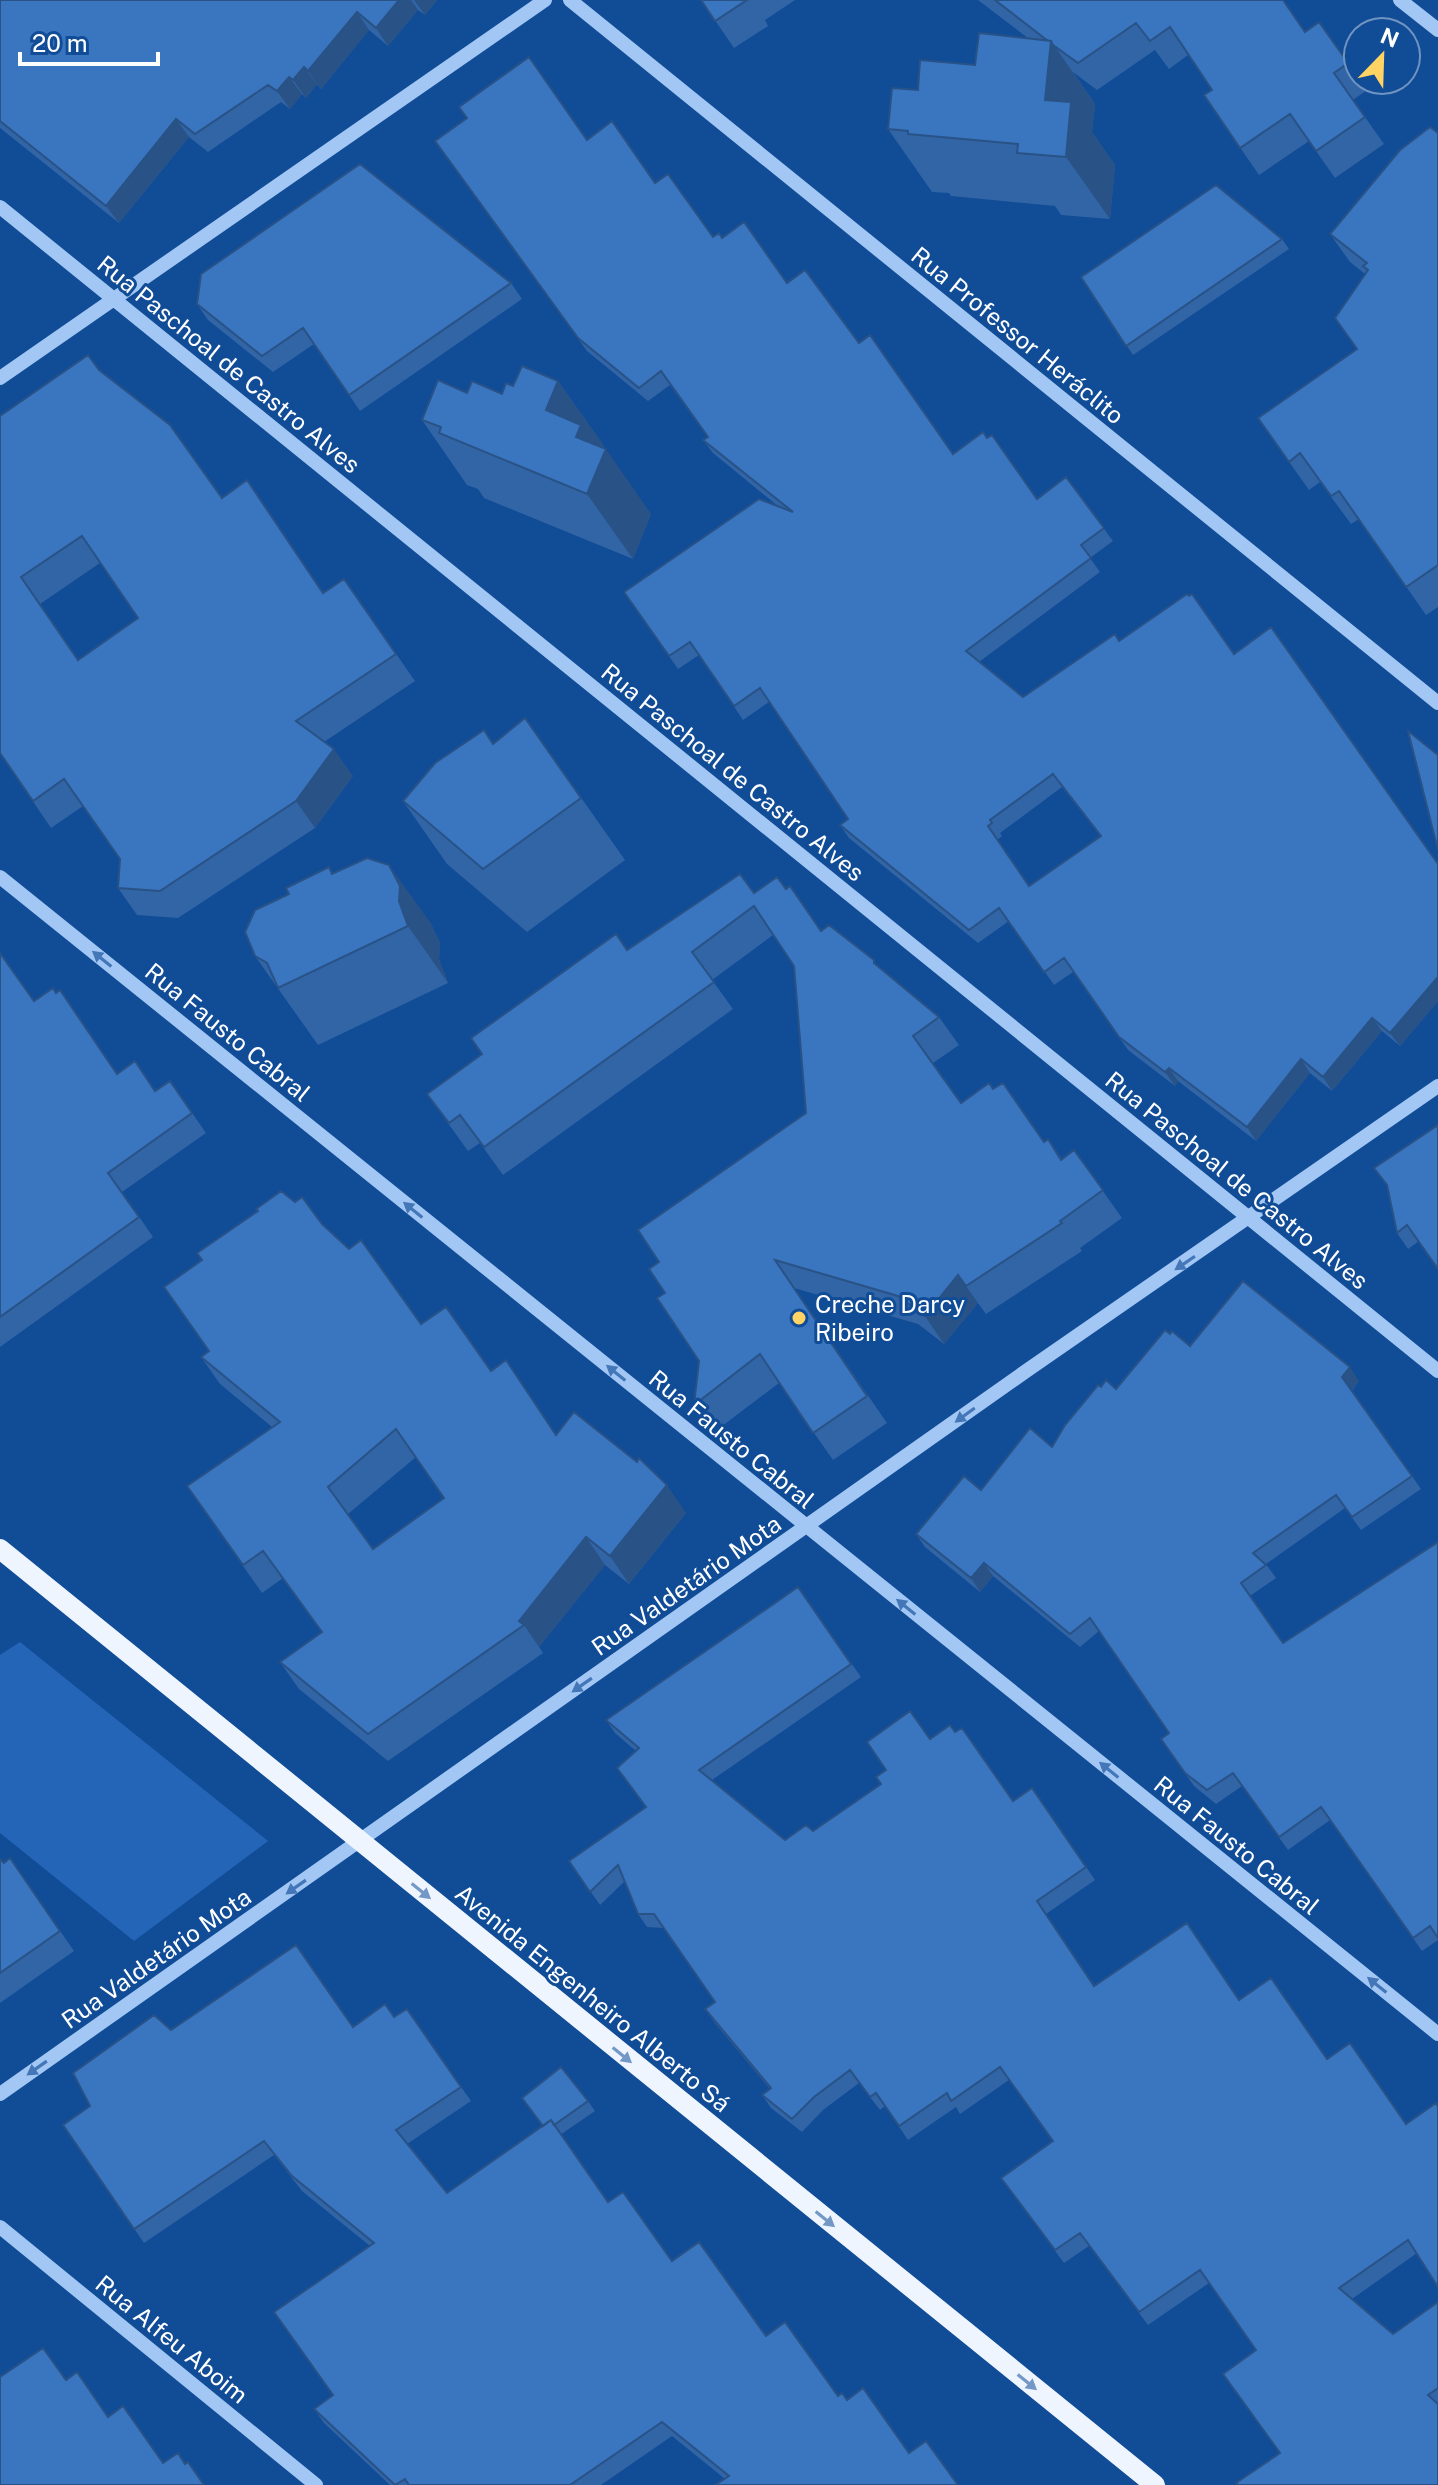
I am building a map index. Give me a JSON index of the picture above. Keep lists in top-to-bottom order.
{
  "streets": {
    "main road": ["Avenida Engenheiro Alberto Sá"],
    "street": [
      "Rua Professor Heráclito",
      "Rua Paschoal de Castro Alves",
      "Rua Fausto Cabral",
      "Rua Valdetário Mota",
      "Rua Alfeu Aboim"
    ]
  },
  "crossings": [
    ["Rua Paschoal de Castro Alves", "Rua Valdetário Mota"],
    ["Rua Fausto Cabral", "Rua Valdetário Mota"],
    ["Rua Valdetário Mota", "Avenida Engenheiro Alberto Sá"]
  ],
  "one_way": ["Rua Fausto Cabral", "Rua Valdetário Mota", "Avenida Engenheiro Alberto Sá"],
  "places": ["Creche Darcy Ribeiro"],
  "scale_bar": "20 m",
  "north": "top right"
}
